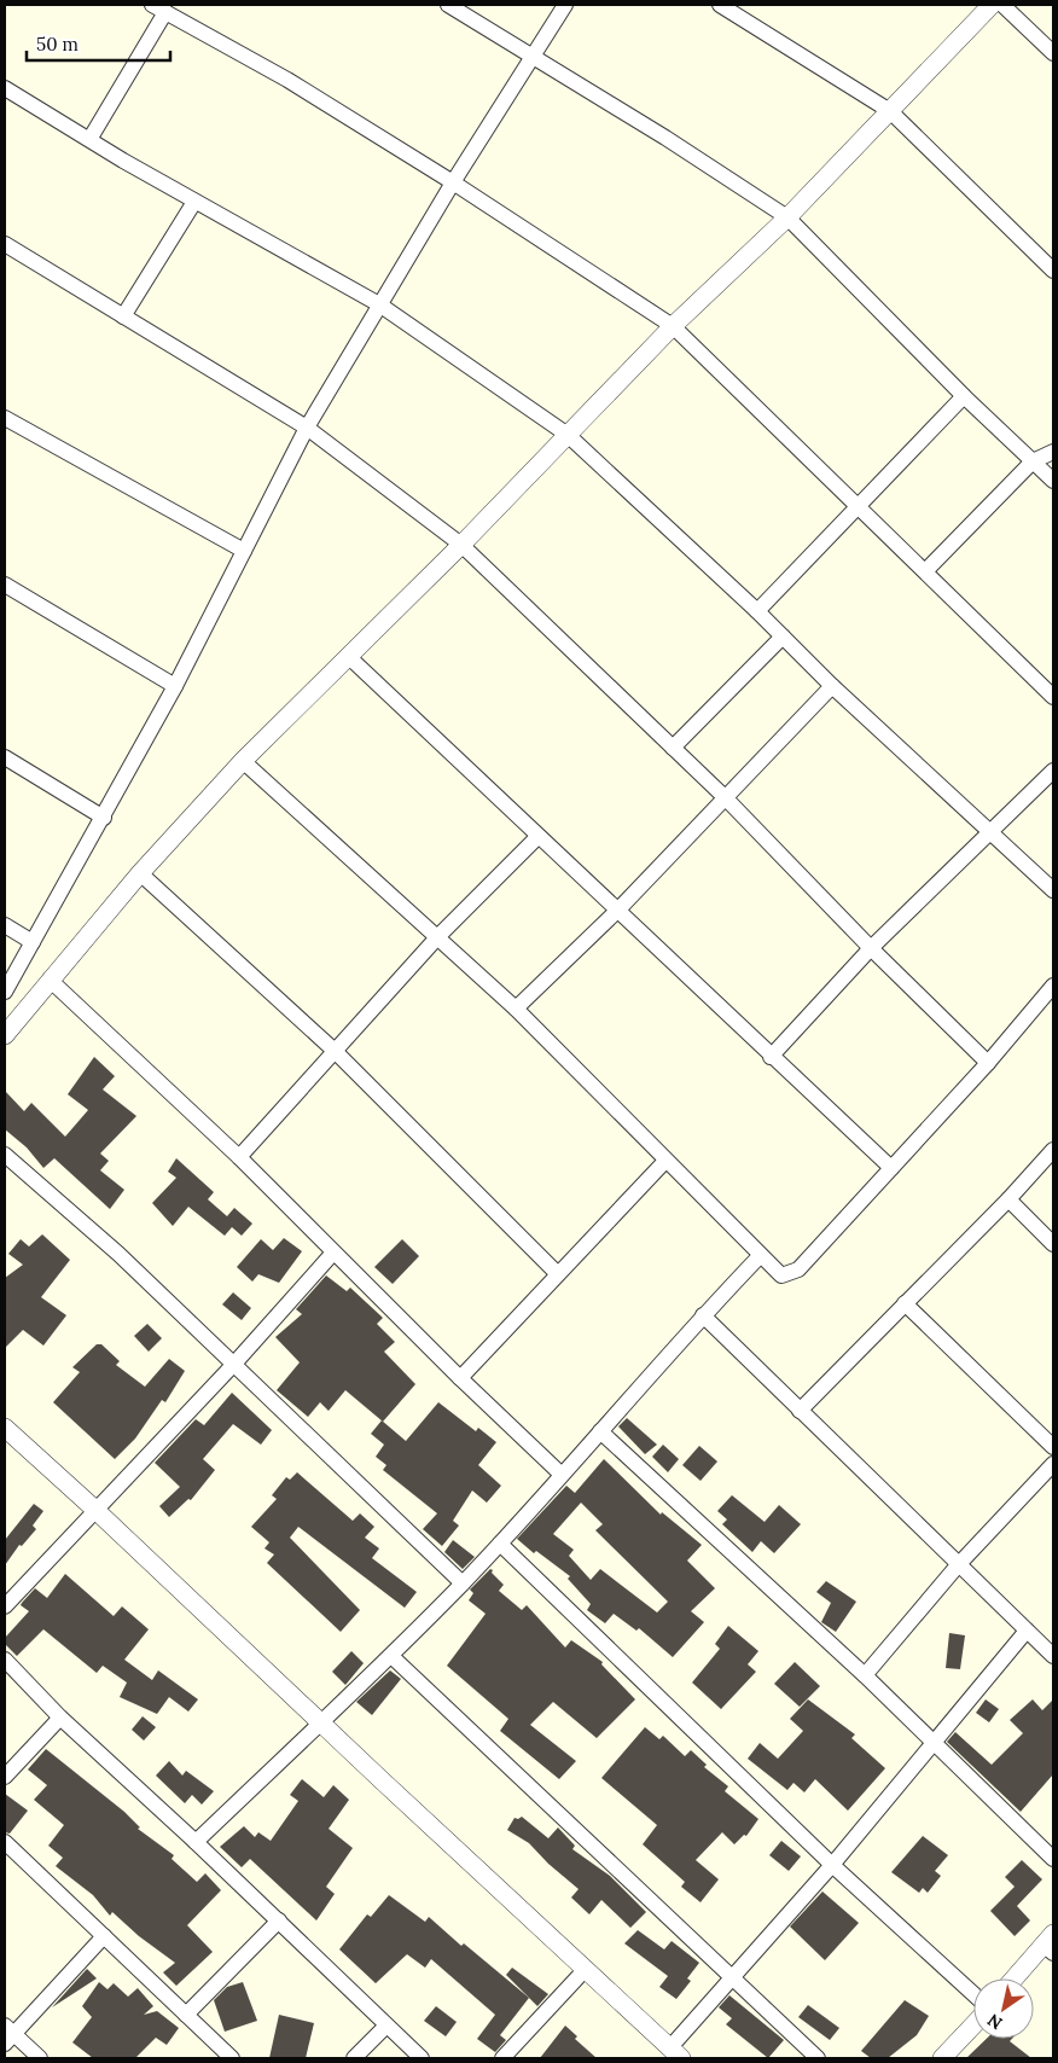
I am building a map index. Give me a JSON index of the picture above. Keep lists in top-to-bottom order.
{
  "scale_bar": "50 m",
  "north": "bottom left"
}
